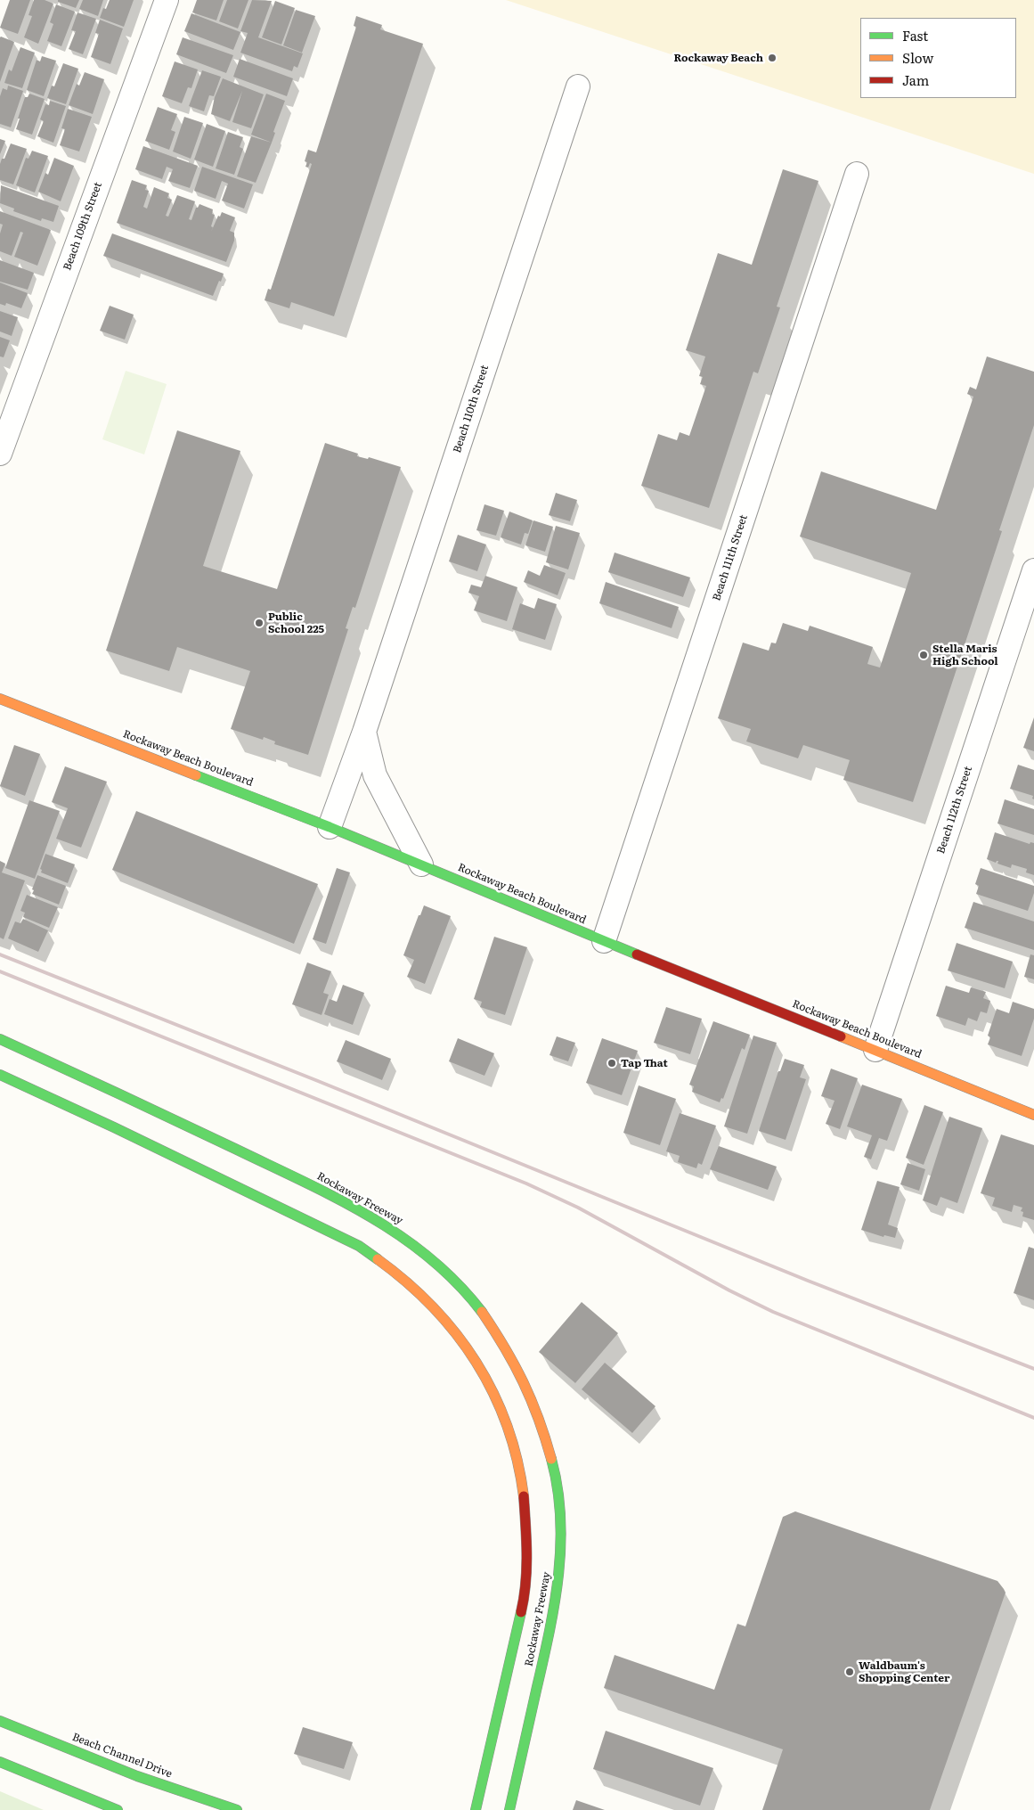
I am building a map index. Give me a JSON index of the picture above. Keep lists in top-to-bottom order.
{
  "streets": {
    "street": [
      "Beach 109th Street",
      "Beach 110th Street",
      "Beach 111th Street",
      "Rockaway Beach Boulevard",
      "Beach 112th Street",
      "Rockaway Freeway",
      "Beach Channel Drive"
    ]
  },
  "crossings": [
    ["Beach 110th Street", "Rockaway Beach Boulevard"],
    ["Beach 111th Street", "Rockaway Beach Boulevard"],
    ["Rockaway Beach Boulevard", "Beach 112th Street"]
  ],
  "places": [
    "Rockaway Beach",
    "Public School 225",
    "Stella Maris High School",
    "Tap That",
    "Waldbaum's Shopping Center"
  ],
  "legend": ["Fast", "Slow", "Jam"]
}
